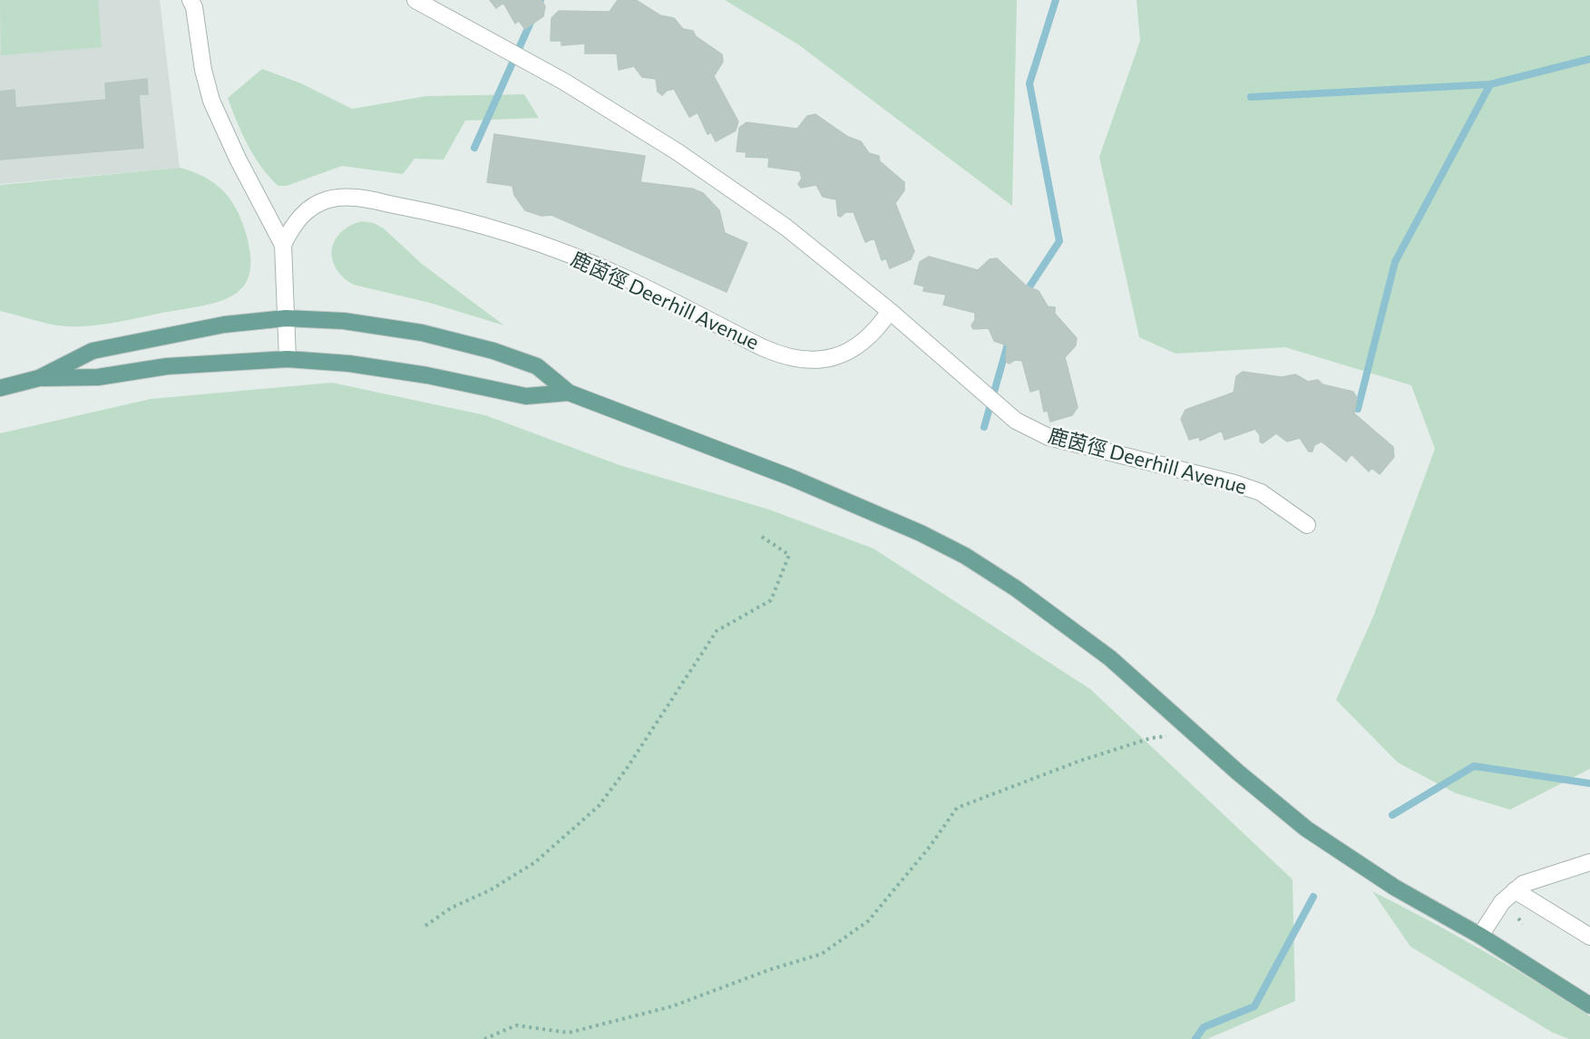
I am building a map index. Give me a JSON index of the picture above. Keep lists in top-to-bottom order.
{
  "streets": {
    "street": ["鹿茵徑 Deerhill Avenue"]
  }
}
